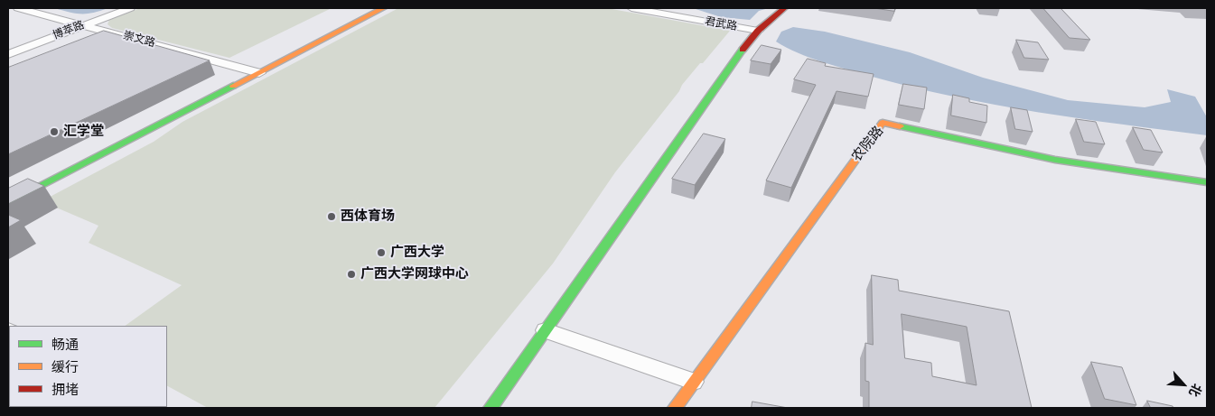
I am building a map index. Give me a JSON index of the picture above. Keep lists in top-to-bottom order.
{
  "streets": {
    "street": [
      "君武路",
      "博萃路",
      "崇文路",
      "农院路"
    ]
  },
  "crossings": [
    ["博萃路", "崇文路"]
  ],
  "places": [
    "汇学堂",
    "西体育场",
    "广西大学",
    "广西大学网球中心"
  ],
  "legend": ["畅通", "缓行", "拥堵"],
  "north": "bottom right"
}
